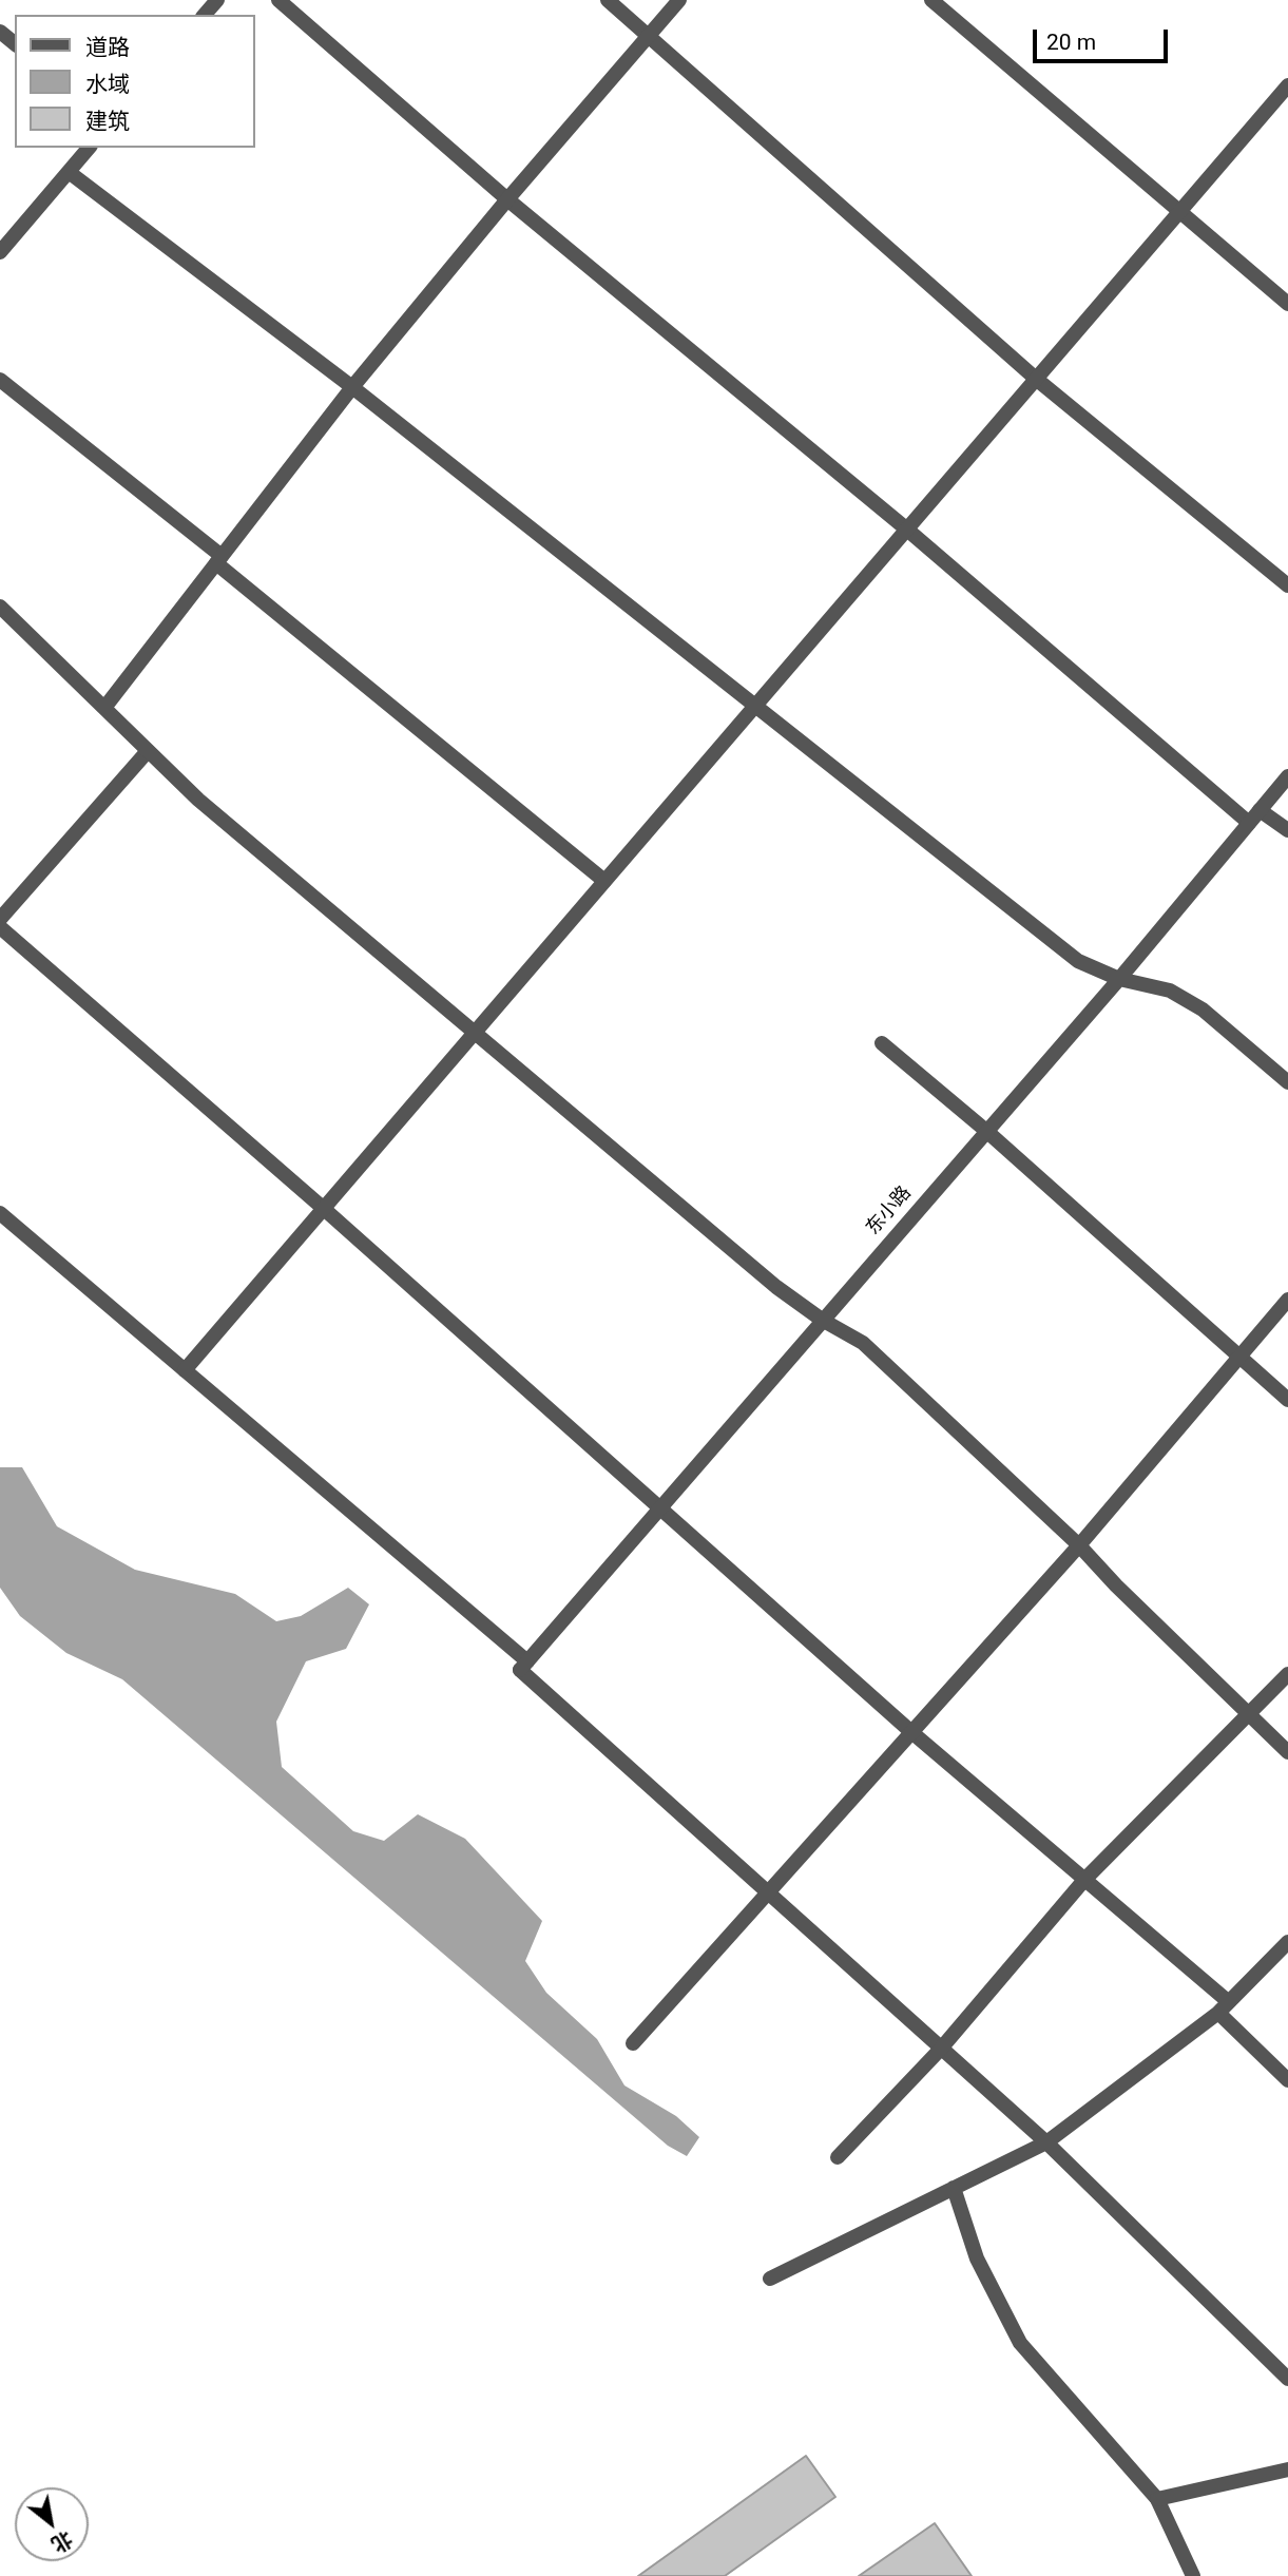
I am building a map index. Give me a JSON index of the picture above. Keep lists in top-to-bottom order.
{
  "streets": {
    "street": ["东小路"]
  },
  "legend": ["道路", "水域", "建筑"],
  "scale_bar": "20 m",
  "north": "bottom right"
}
